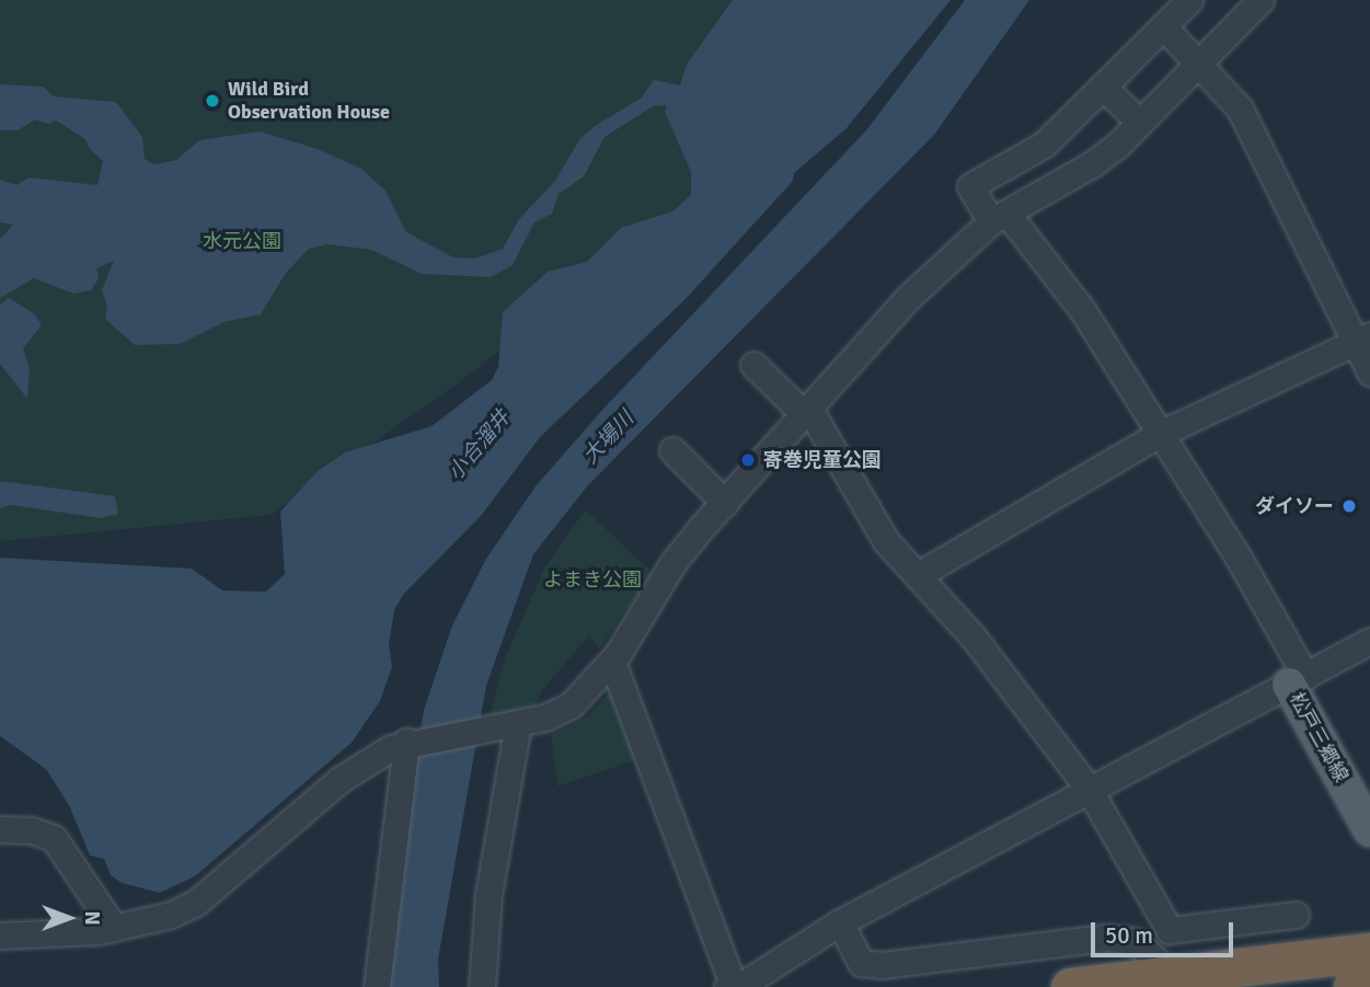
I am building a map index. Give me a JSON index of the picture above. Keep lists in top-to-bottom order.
{
  "streets": {
    "main road": ["松戸三郷線"]
  },
  "water": ["大場川", "小合溜井"],
  "parks": ["水元公園", "よまき公園"],
  "places": ["Wild Bird Observation House", "寄巻児童公園", "ダイソー"],
  "scale_bar": "50 m",
  "north": "right"
}
